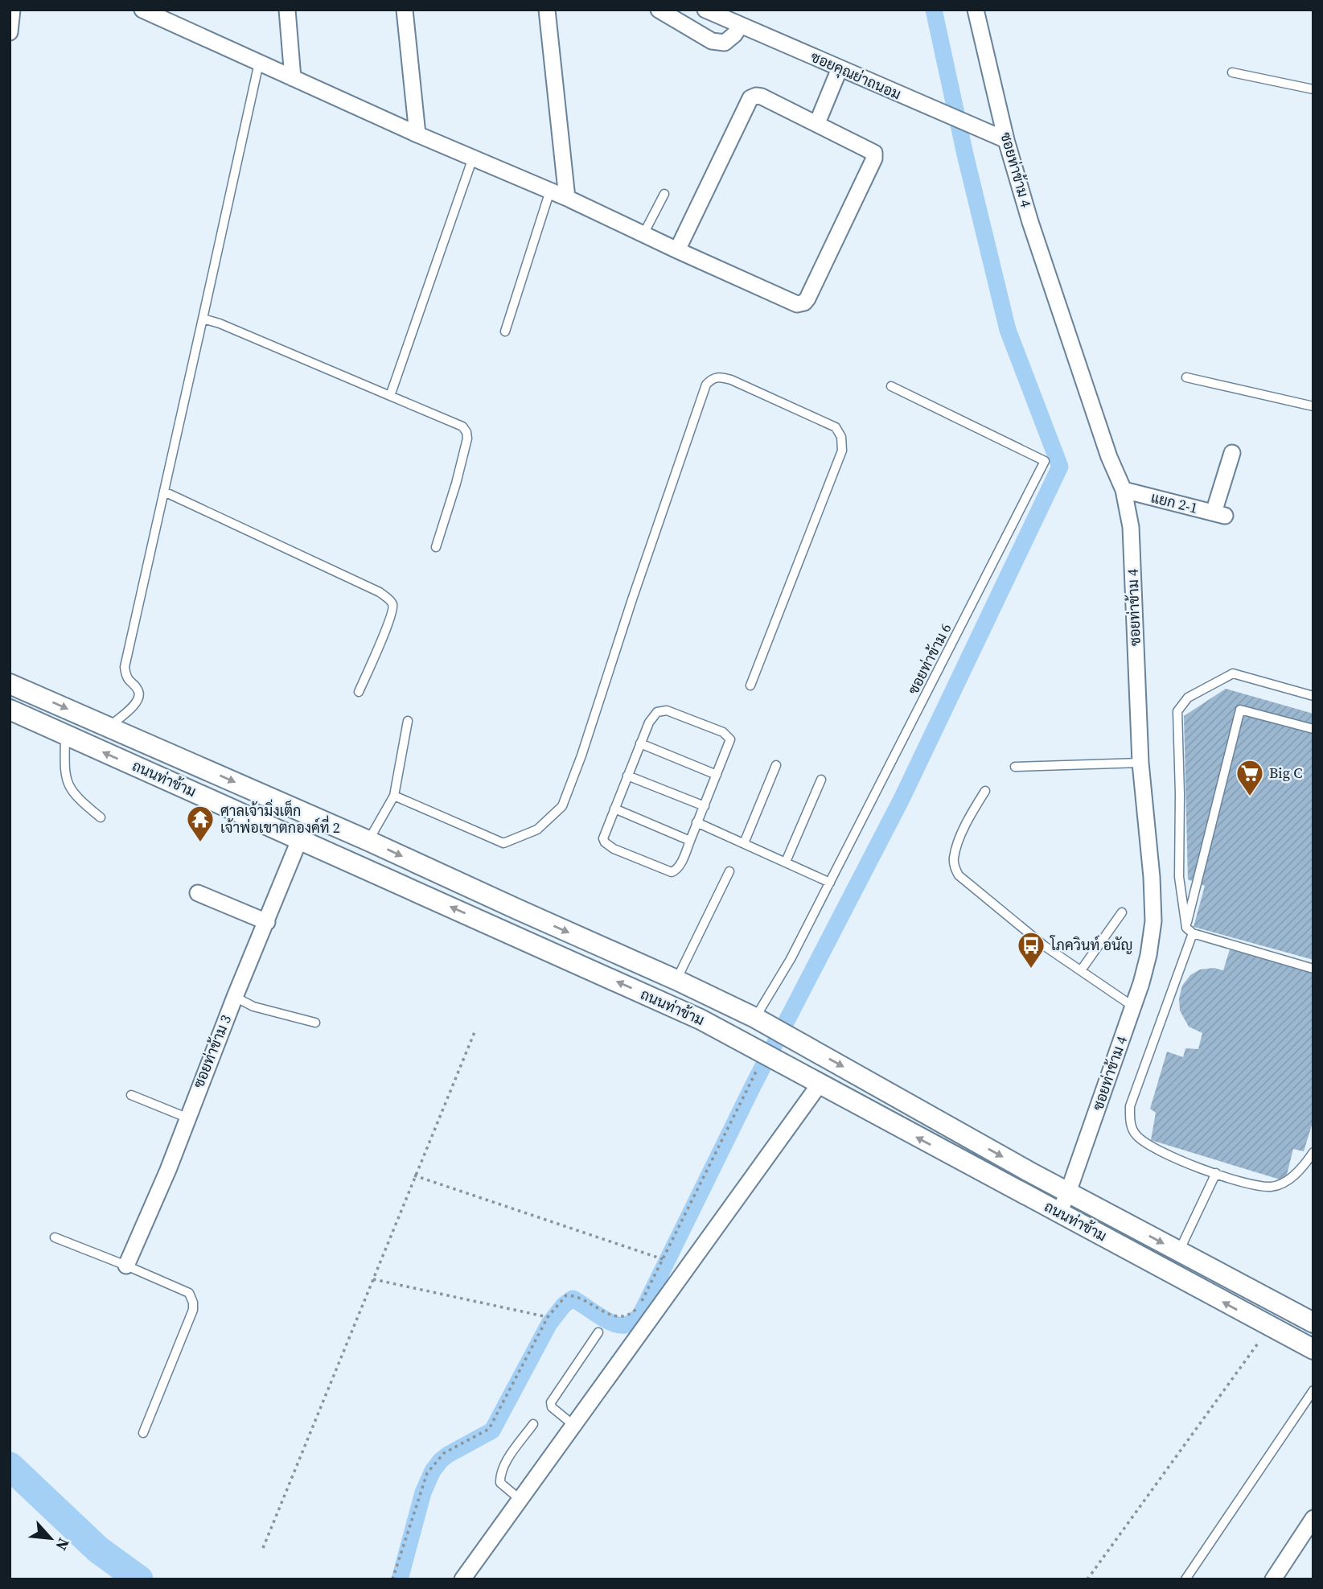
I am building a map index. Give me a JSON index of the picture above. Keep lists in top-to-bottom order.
{
  "streets": {
    "street": [
      "ซอยคุณย่าถนอม",
      "ซอยท่าข้าม 4",
      "แยก 2-1",
      "ถนนท่าข้าม",
      "ซอยท่าข้าม 3"
    ],
    "lane": ["ซอยท่าข้าม 6"]
  },
  "crossings": [
    ["ซอยคุณย่าถนอม", "ซอยท่าข้าม 4"],
    ["ซอยท่าข้าม 4", "แยก 2-1"],
    ["ซอยท่าข้าม 4", "ถนนท่าข้าม"],
    ["ซอยท่าข้าม 6", "ถนนท่าข้าม"],
    ["ถนนท่าข้าม", "ซอยท่าข้าม 3"]
  ],
  "places": {
    "supermarket": ["Big C"],
    "temple": ["ศาลเจ้ามิ่งเต็ก เจ้าพ่อเขาตกองค์ที่ 2"],
    "bus stop": ["โภควินท์ อนัญ"]
  },
  "north": "bottom right"
}
